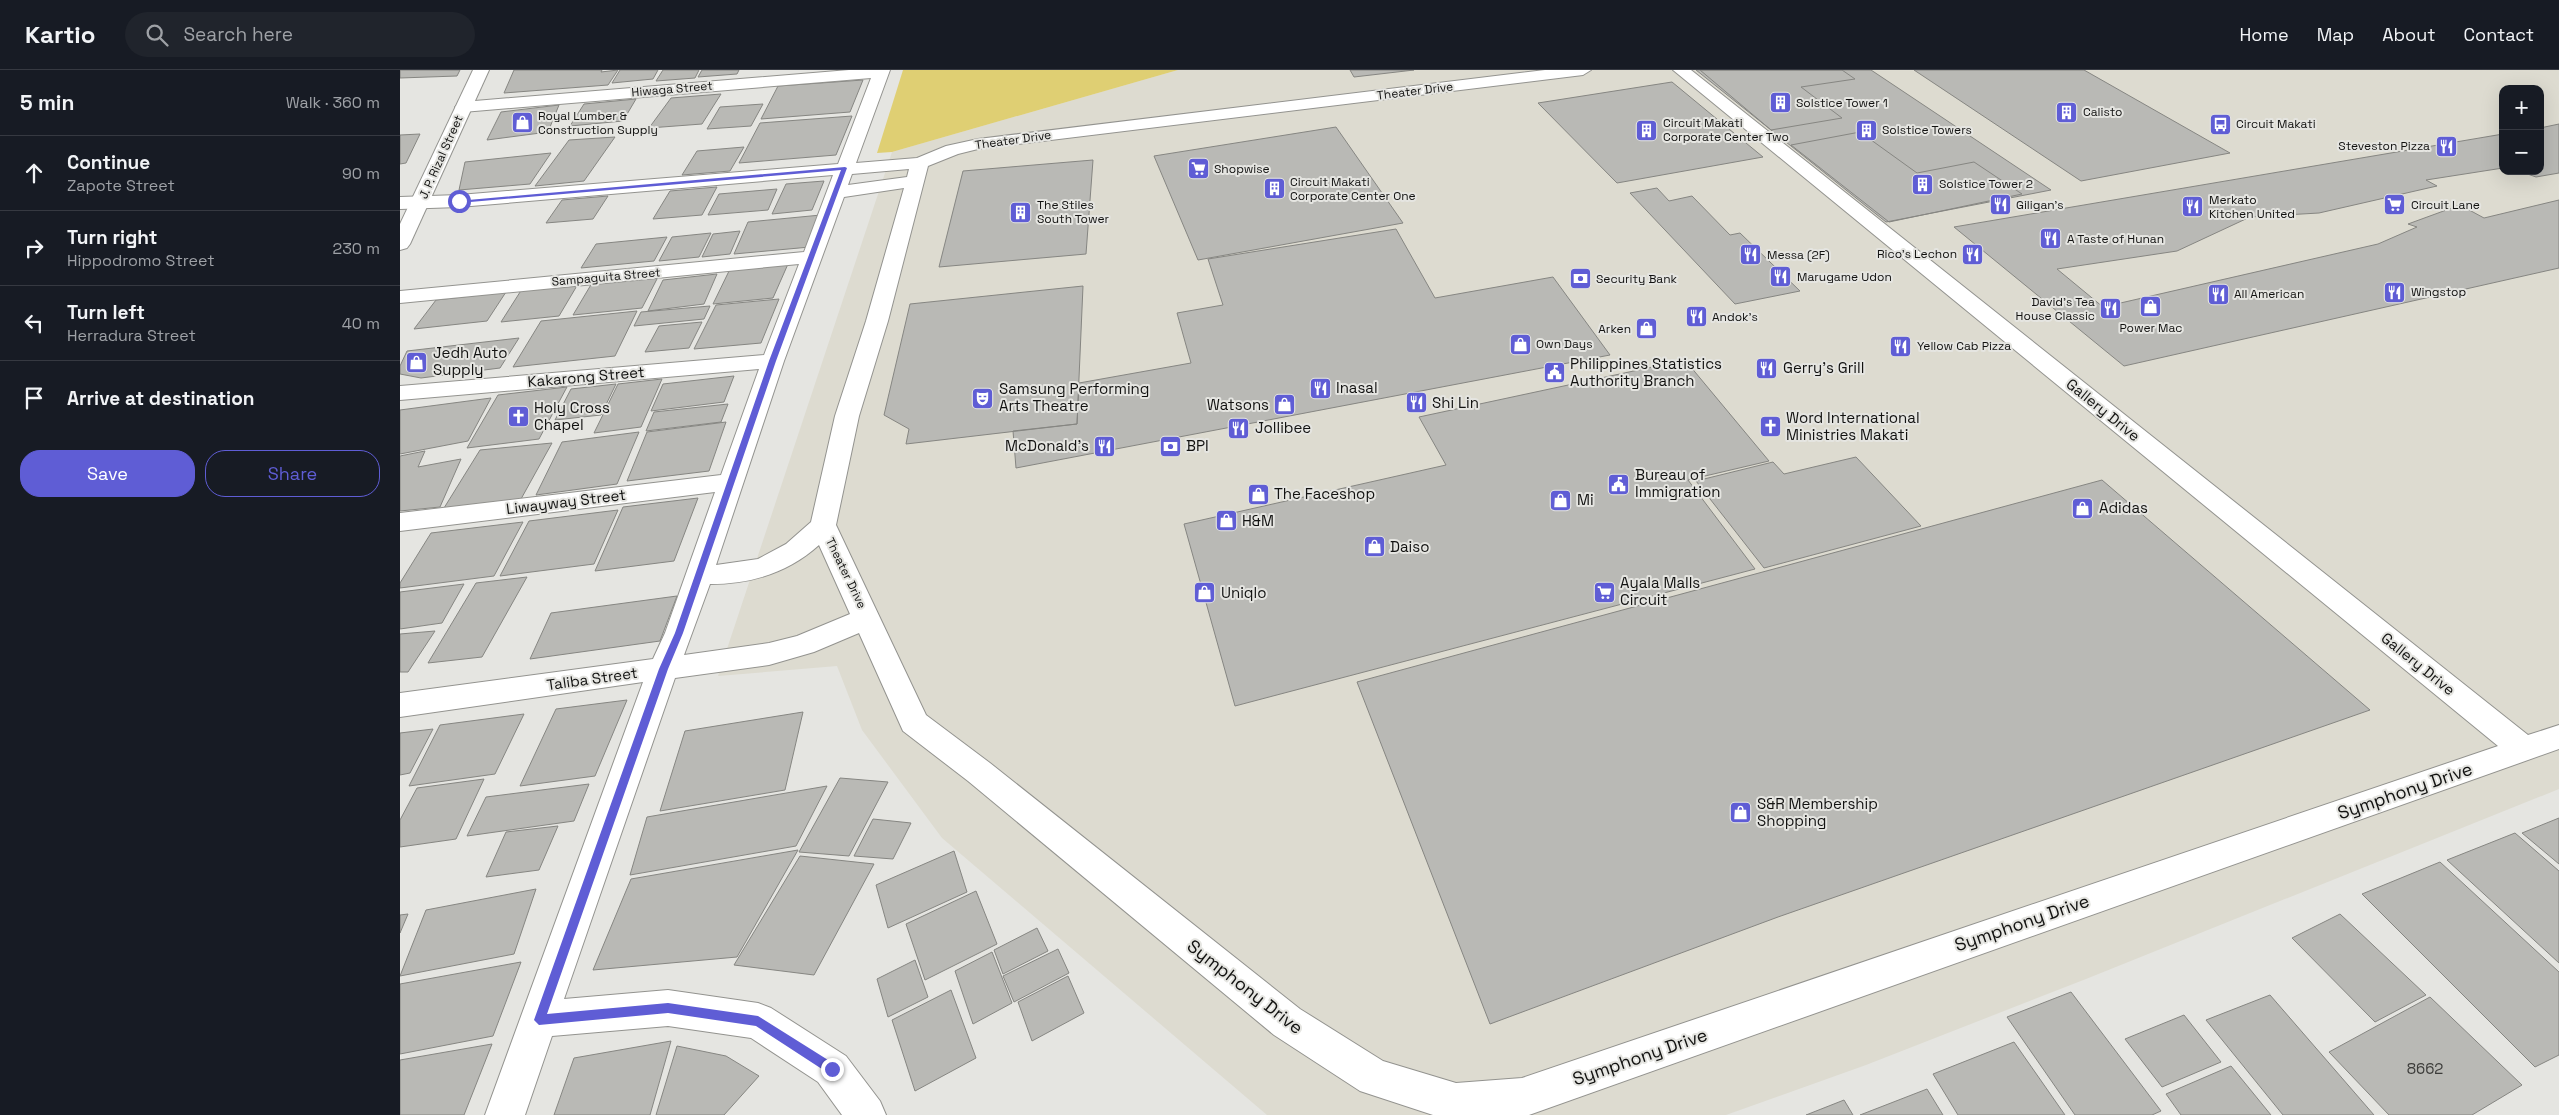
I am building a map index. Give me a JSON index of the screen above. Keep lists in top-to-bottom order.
{
  "streets": {
    "street": [
      "Hiwaga Street",
      "Theater Drive",
      "J. P. Rizal Street",
      "Sampaguita Street",
      "Kakarong Street",
      "Gallery Drive",
      "Liwayway Street",
      "Taliba Street",
      "Symphony Drive"
    ]
  },
  "crossings": [
    ["Hiwaga Street", "J. P. Rizal Street"],
    ["Theater Drive", "Taliba Street"],
    ["Theater Drive", "Symphony Drive"],
    ["Gallery Drive", "Symphony Drive"],
    ["Taliba Street", "Symphony Drive"]
  ],
  "places": {
    "building": [
      "Solstice Tower 1",
      "Calisto",
      "Circuit Makati Corporate Center Two",
      "Solstice Towers",
      "Solstice Tower 2",
      "Circuit Makati Corporate Center One",
      "The Stiles South Tower"
    ],
    "shop": [
      "Royal Lumber & Construction Supply",
      "Power Mac",
      "Arken",
      "Own Days",
      "Jedh Auto Supply",
      "Watsons",
      "The Faceshop",
      "Mi",
      "Adidas",
      "H&M",
      "Daiso",
      "Uniqlo",
      "S&R Membership Shopping"
    ],
    "bus stop": ["Circuit Makati"],
    "restaurant": [
      "Steveston Pizza",
      "Giligan's",
      "Merkato Kitchen United",
      "A Taste of Hunan",
      "Rico's Lechon",
      "Messa (2F)",
      "Marugame Udon",
      "Wingstop",
      "All American",
      "David's Tea House Classic",
      "Andok's",
      "Yellow Cab Pizza",
      "Gerry's Grill",
      "Inasal",
      "Shi Lin",
      "Jollibee",
      "McDonald's"
    ],
    "supermarket": ["Shopwise", "Circuit Lane", "Ayala Malls Circuit"],
    "bank": ["Security Bank", "BPI"],
    "public building": ["Philippines Statistics Authority Branch", "Bureau of Immigration"],
    "theatre": ["Samsung Performing Arts Theatre"],
    "church": ["Holy Cross Chapel", "Word International Ministries Makati"]
  },
  "house_numbers": ["8662"],
  "page": {
    "header": "Kartio",
    "search": "Search here",
    "nav": [
      "Home",
      "Map",
      "About",
      "Contact"
    ],
    "heading": ["5 min", "Walk · 360 m"],
    "map_buttons": ["+", "−"],
    "list": [
      ["Continue", "Zapote Street", "90 m"],
      ["Turn right", "Hippodromo Street", "230 m"],
      ["Turn left", "Herradura Street", "40 m"],
      "Arrive at destination"
    ],
    "buttons": ["Save", "Share"]
  }
}
